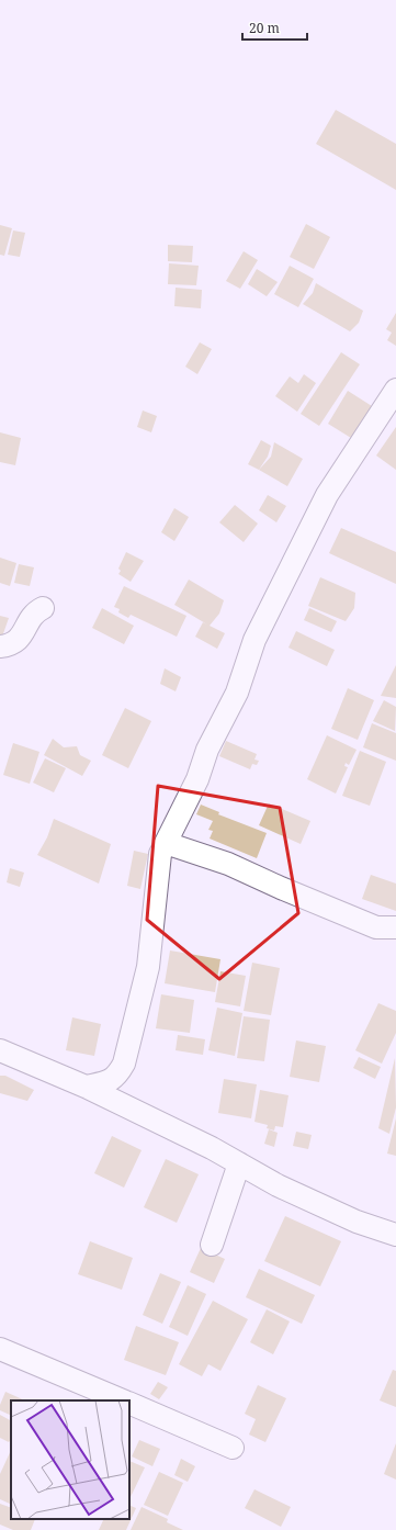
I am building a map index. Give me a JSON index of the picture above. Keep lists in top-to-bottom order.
{
  "scale_bar": "20 m"
}
